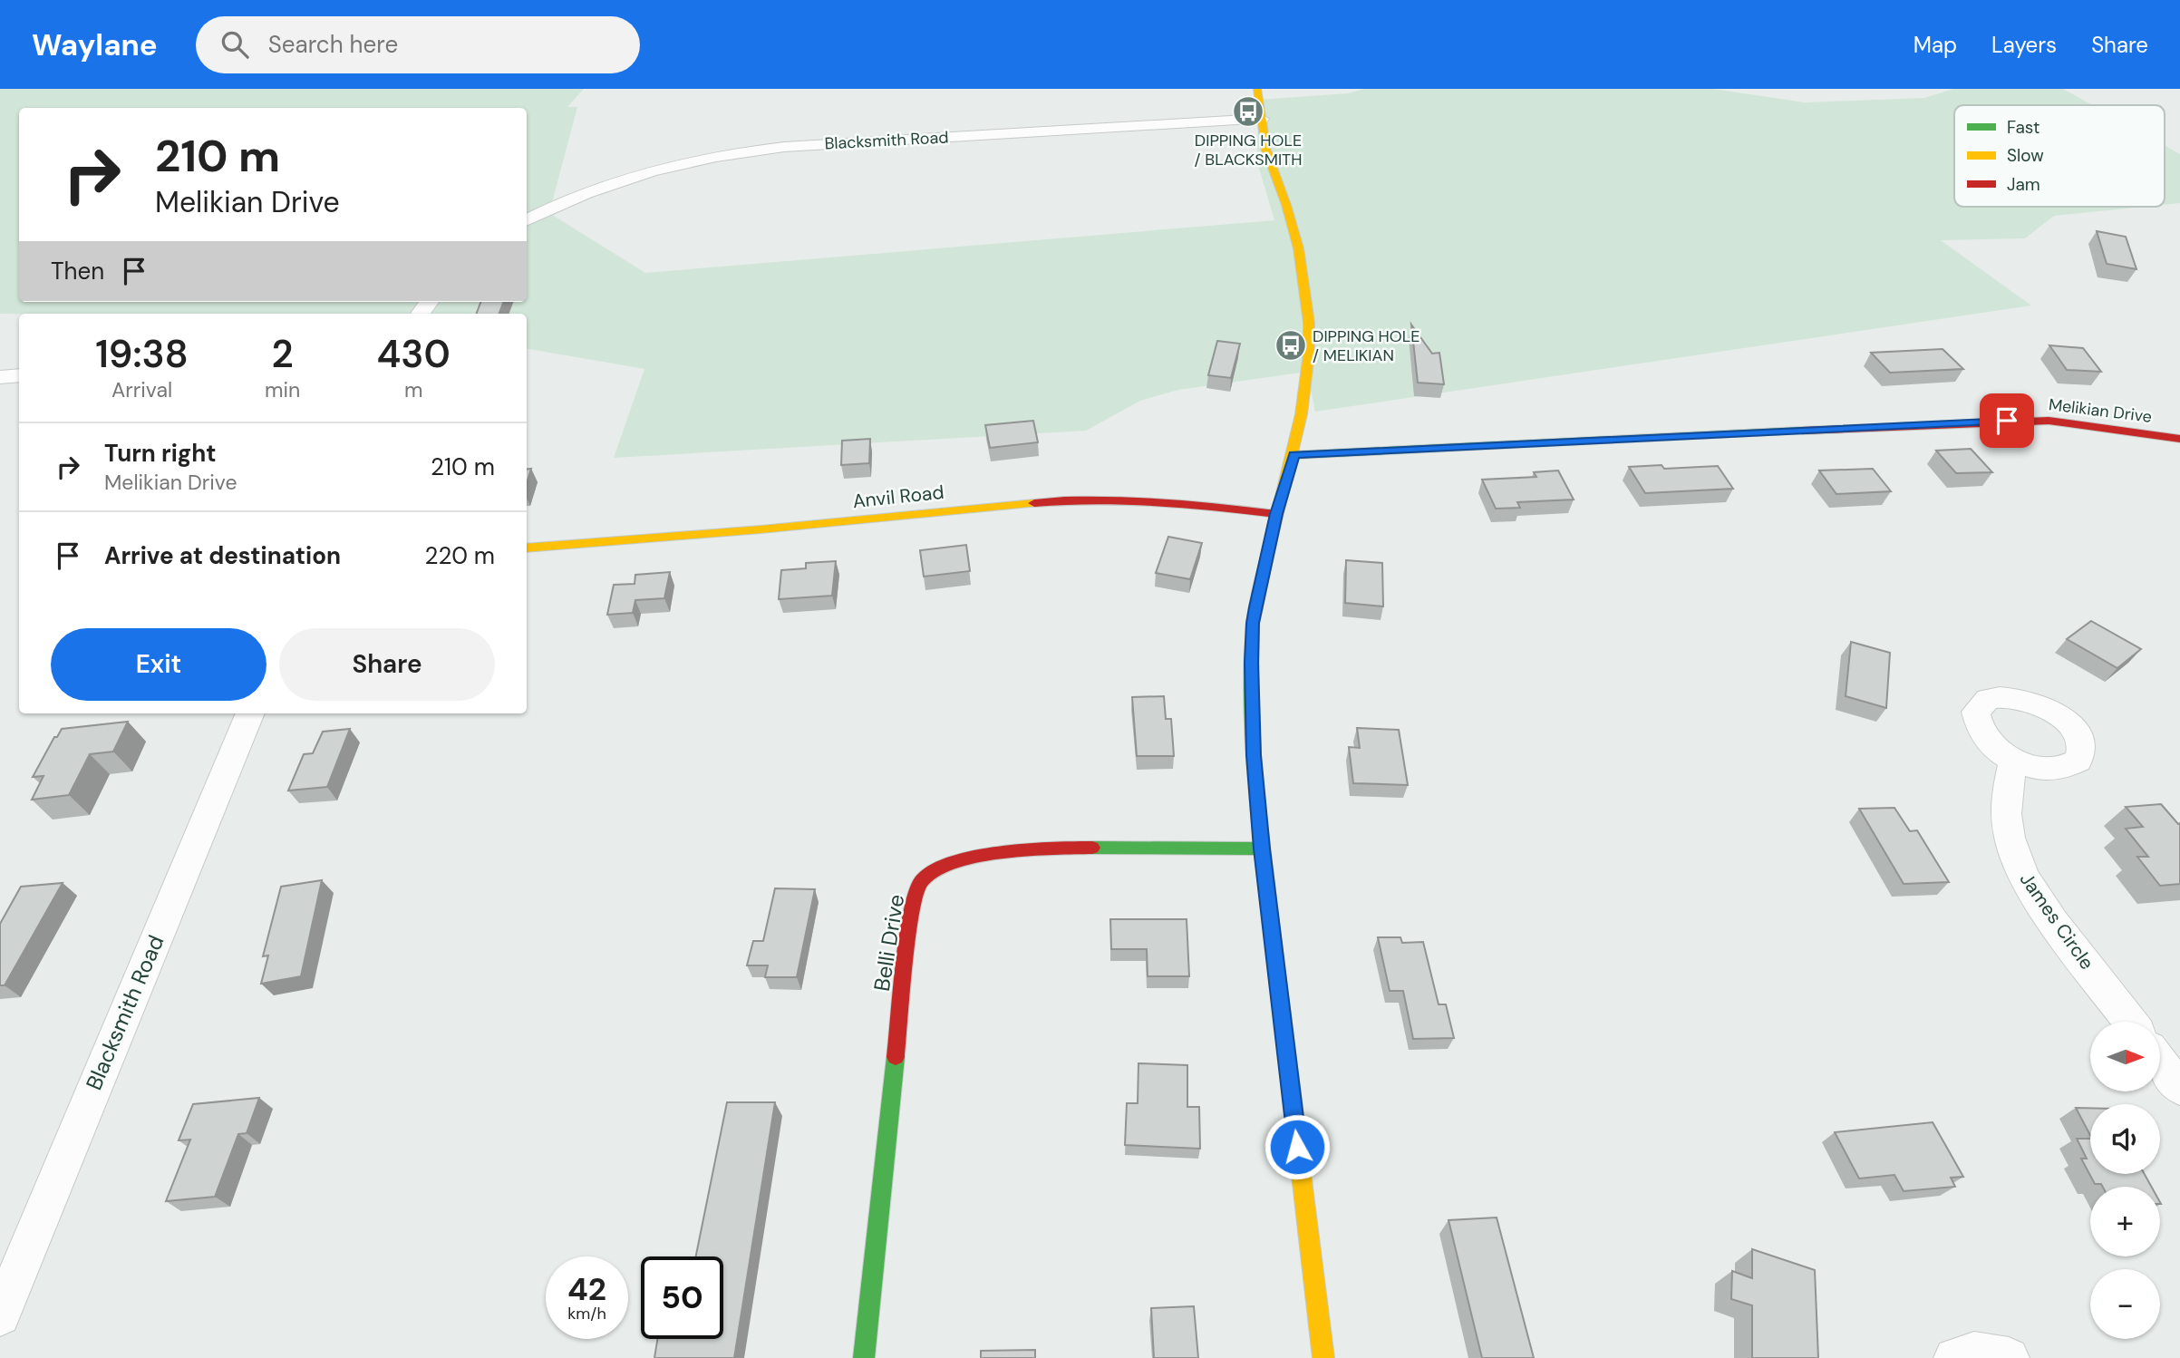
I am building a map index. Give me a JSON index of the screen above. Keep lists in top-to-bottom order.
{
  "streets": {
    "street": [
      "Blacksmith Road",
      "Melikian Drive",
      "Anvil Road",
      "James Circle",
      "Belli Drive"
    ]
  },
  "places": {
    "bus stop": ["DIPPING HOLE / BLACKSMITH", "DIPPING HOLE / MELIKIAN"]
  },
  "legend": ["Fast", "Slow", "Jam"],
  "north": "right",
  "page": {
    "header": "Waylane",
    "search": "Search here",
    "nav": ["Map", "Layers", "Share"],
    "turn": ["210 m", "Melikian Drive"],
    "then": "Then",
    "eta": [
      "19:38",
      "Arrival",
      "2",
      "min",
      "430",
      "m"
    ],
    "list": [
      {
        "name": "Turn right",
        "note": "Melikian Drive",
        "value": "210 m"
      },
      {
        "name": "Arrive at destination",
        "value": "220 m"
      }
    ],
    "buttons": ["Exit", "Share"],
    "map_buttons": ["+", "−"],
    "speed": "42 km/h",
    "limit": "50"
  }
}
